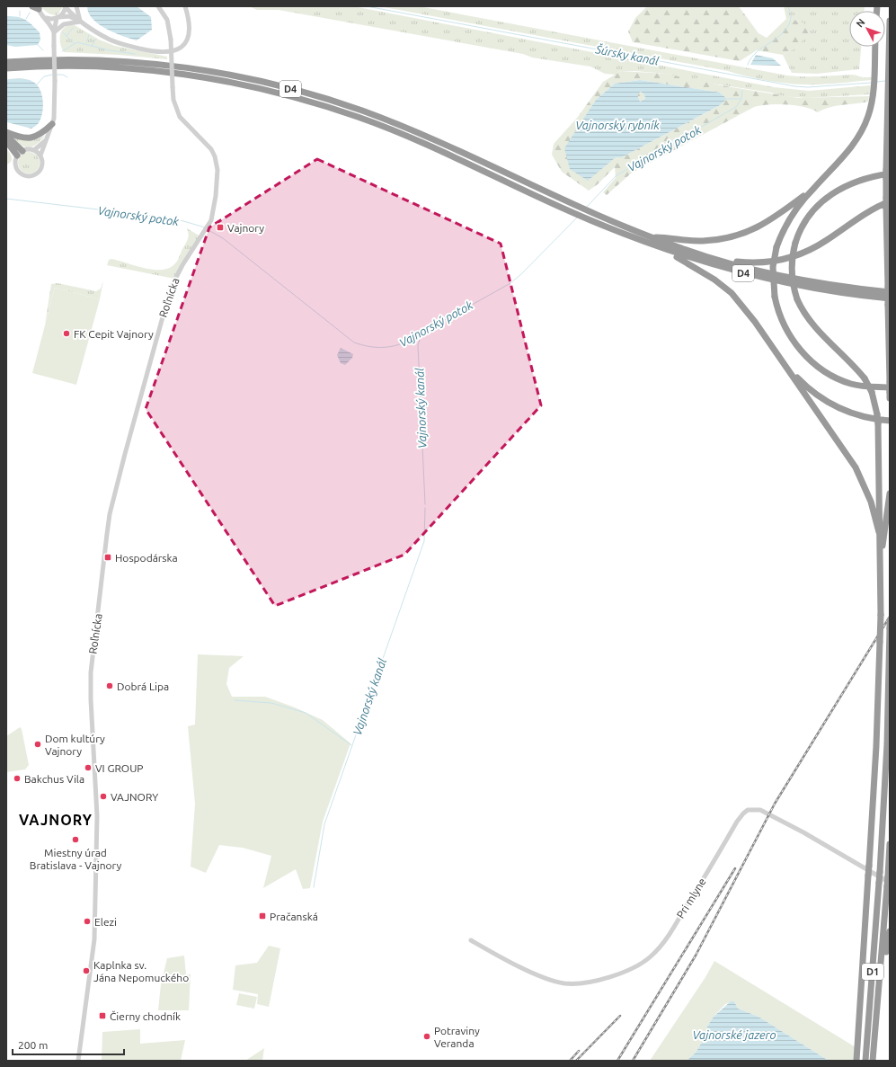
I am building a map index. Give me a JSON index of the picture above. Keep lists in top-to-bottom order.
{
  "streets": {
    "highway": ["D4", "D1"],
    "street": ["Roľnícka", "Pri mlyne"]
  },
  "crossings": [
    ["Pri mlyne", "D1"]
  ],
  "districts": ["VAJNORY"],
  "water": [
    "Šúrsky kanál",
    "Vajnorský rybník",
    "Vajnorský potok",
    "Vajnorský kanál",
    "Vajnorské jazero"
  ],
  "places": {
    "transit": [
      "Vajnory",
      "Hospodárska",
      "Pračanská",
      "Čierny chodník"
    ],
    "other": [
      "FK Cepit Vajnory",
      "Dobrá Lipa",
      "Dom kultúry Vajnory",
      "VI GROUP",
      "Bakchus Vila",
      "VAJNORY",
      "Miestny úrad Bratislava - Vajnory",
      "Elezi",
      "Kaplnka sv. Jána Nepomuckého",
      "Potraviny Veranda"
    ]
  },
  "scale_bar": "200 m",
  "north": "top left"
}
